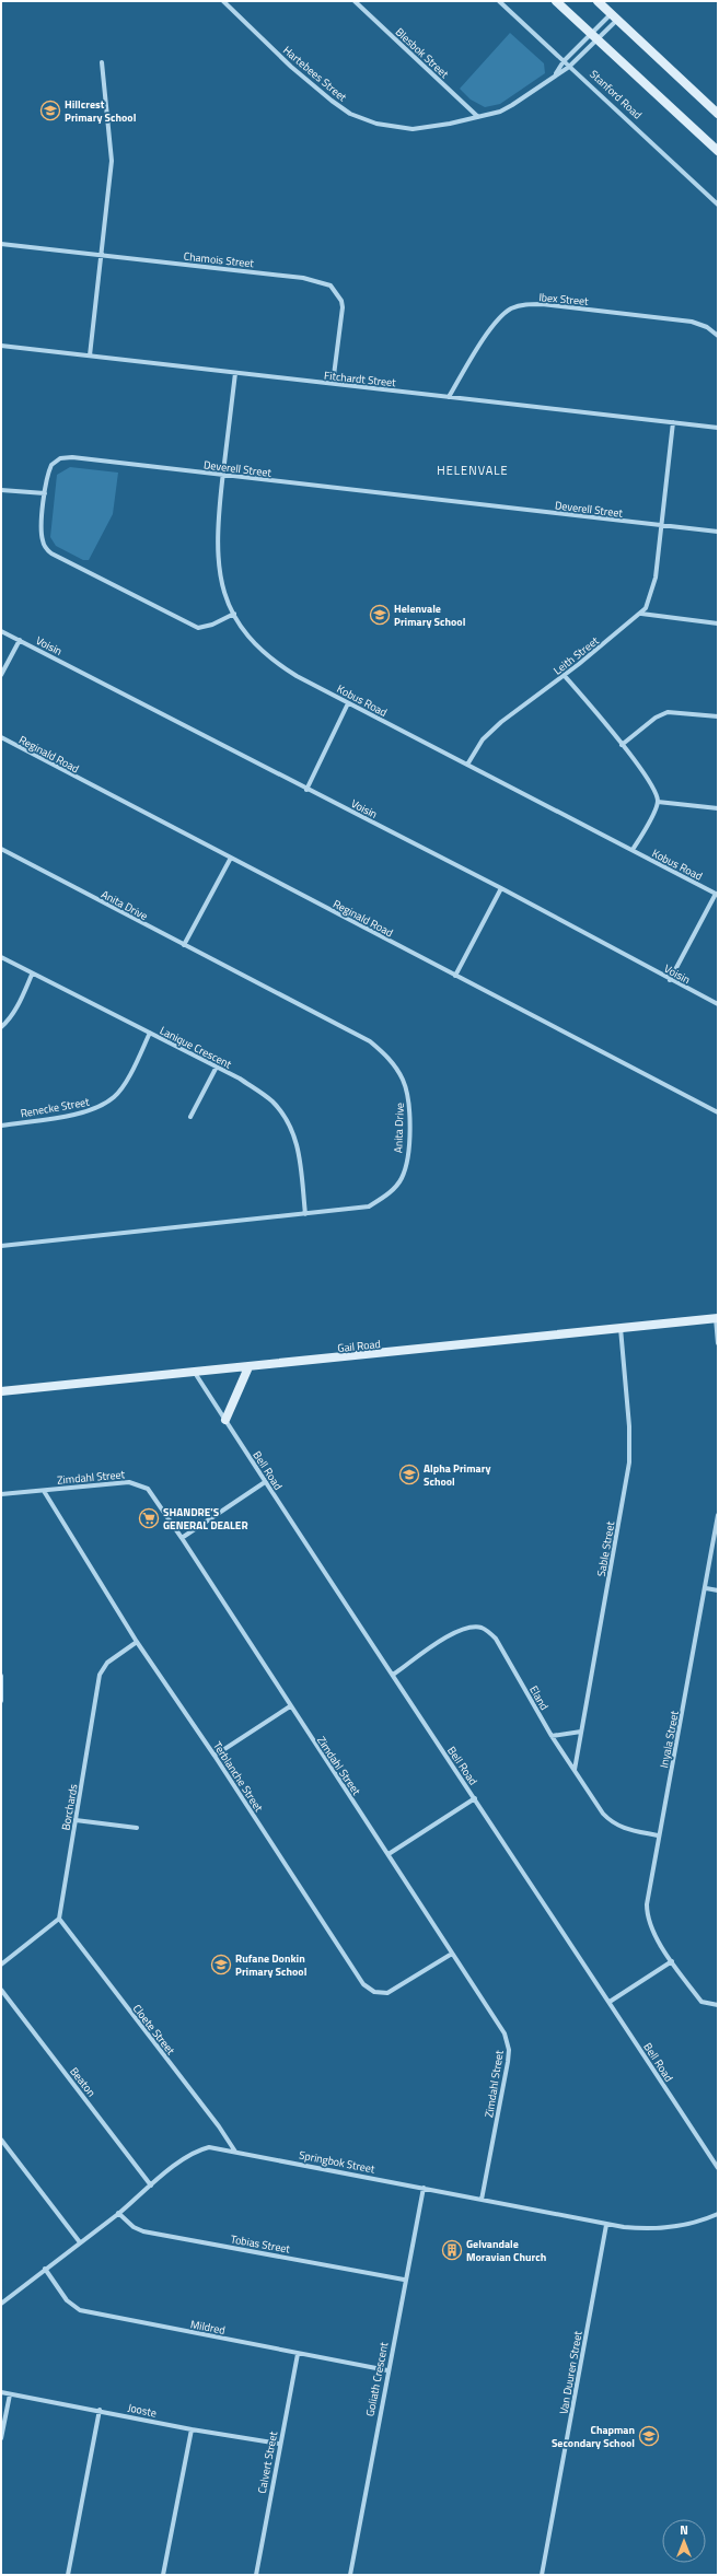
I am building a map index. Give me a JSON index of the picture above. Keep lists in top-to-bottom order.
{
  "streets": {
    "street": [
      "Blesbok Street",
      "Hartebees Street",
      "Stanford Road",
      "Chamois Street",
      "Ibex Street",
      "Fitchardt Street",
      "Deverell Street",
      "Voisin",
      "Leith Street",
      "Kobus Road",
      "Reginald Road",
      "Anita Drive",
      "Lanique Crescent",
      "Renecke Street",
      "Gail Road",
      "Bell Road",
      "Zimdahl Street",
      "Sable Street",
      "Eland",
      "Inyala Street",
      "Terblanche Street",
      "Borchards",
      "Cloete Street",
      "Beaton",
      "Springbok Street",
      "Tobias Street",
      "Mildred",
      "Van Duuren Street",
      "Goliath Crescent",
      "Jooste",
      "Calvert Street"
    ]
  },
  "crossings": [
    ["Blesbok Street", "Hartebees Street"],
    ["Hartebees Street", "Stanford Road"],
    ["Chamois Street", "Fitchardt Street"],
    ["Ibex Street", "Fitchardt Street"],
    ["Fitchardt Street", "Kobus Road"],
    ["Deverell Street", "Kobus Road"],
    ["Leith Street", "Kobus Road"],
    ["Anita Drive", "Lanique Crescent"],
    ["Lanique Crescent", "Renecke Street"],
    ["Gail Road", "Bell Road"],
    ["Gail Road", "Sable Street"],
    ["Bell Road", "Eland"],
    ["Zimdahl Street", "Terblanche Street"],
    ["Zimdahl Street", "Springbok Street"],
    ["Sable Street", "Eland"],
    ["Eland", "Inyala Street"],
    ["Terblanche Street", "Borchards"],
    ["Borchards", "Cloete Street"],
    ["Cloete Street", "Springbok Street"],
    ["Beaton", "Springbok Street"],
    ["Springbok Street", "Tobias Street"],
    ["Springbok Street", "Mildred"],
    ["Springbok Street", "Van Duuren Street"],
    ["Springbok Street", "Goliath Crescent"],
    ["Tobias Street", "Goliath Crescent"],
    ["Mildred", "Goliath Crescent"],
    ["Mildred", "Calvert Street"],
    ["Jooste", "Calvert Street"]
  ],
  "districts": ["HELENVALE"],
  "places": {
    "school or university": [
      "Hillcrest Primary School",
      "Helenvale Primary School",
      "Alpha Primary School",
      "Rufane Donkin Primary School",
      "Chapman Secondary School"
    ],
    "supermarket": ["SHANDRE'S GENERAL DEALER"],
    "building": ["Gelvandale Moravian Church"]
  },
  "north": "top"
}
